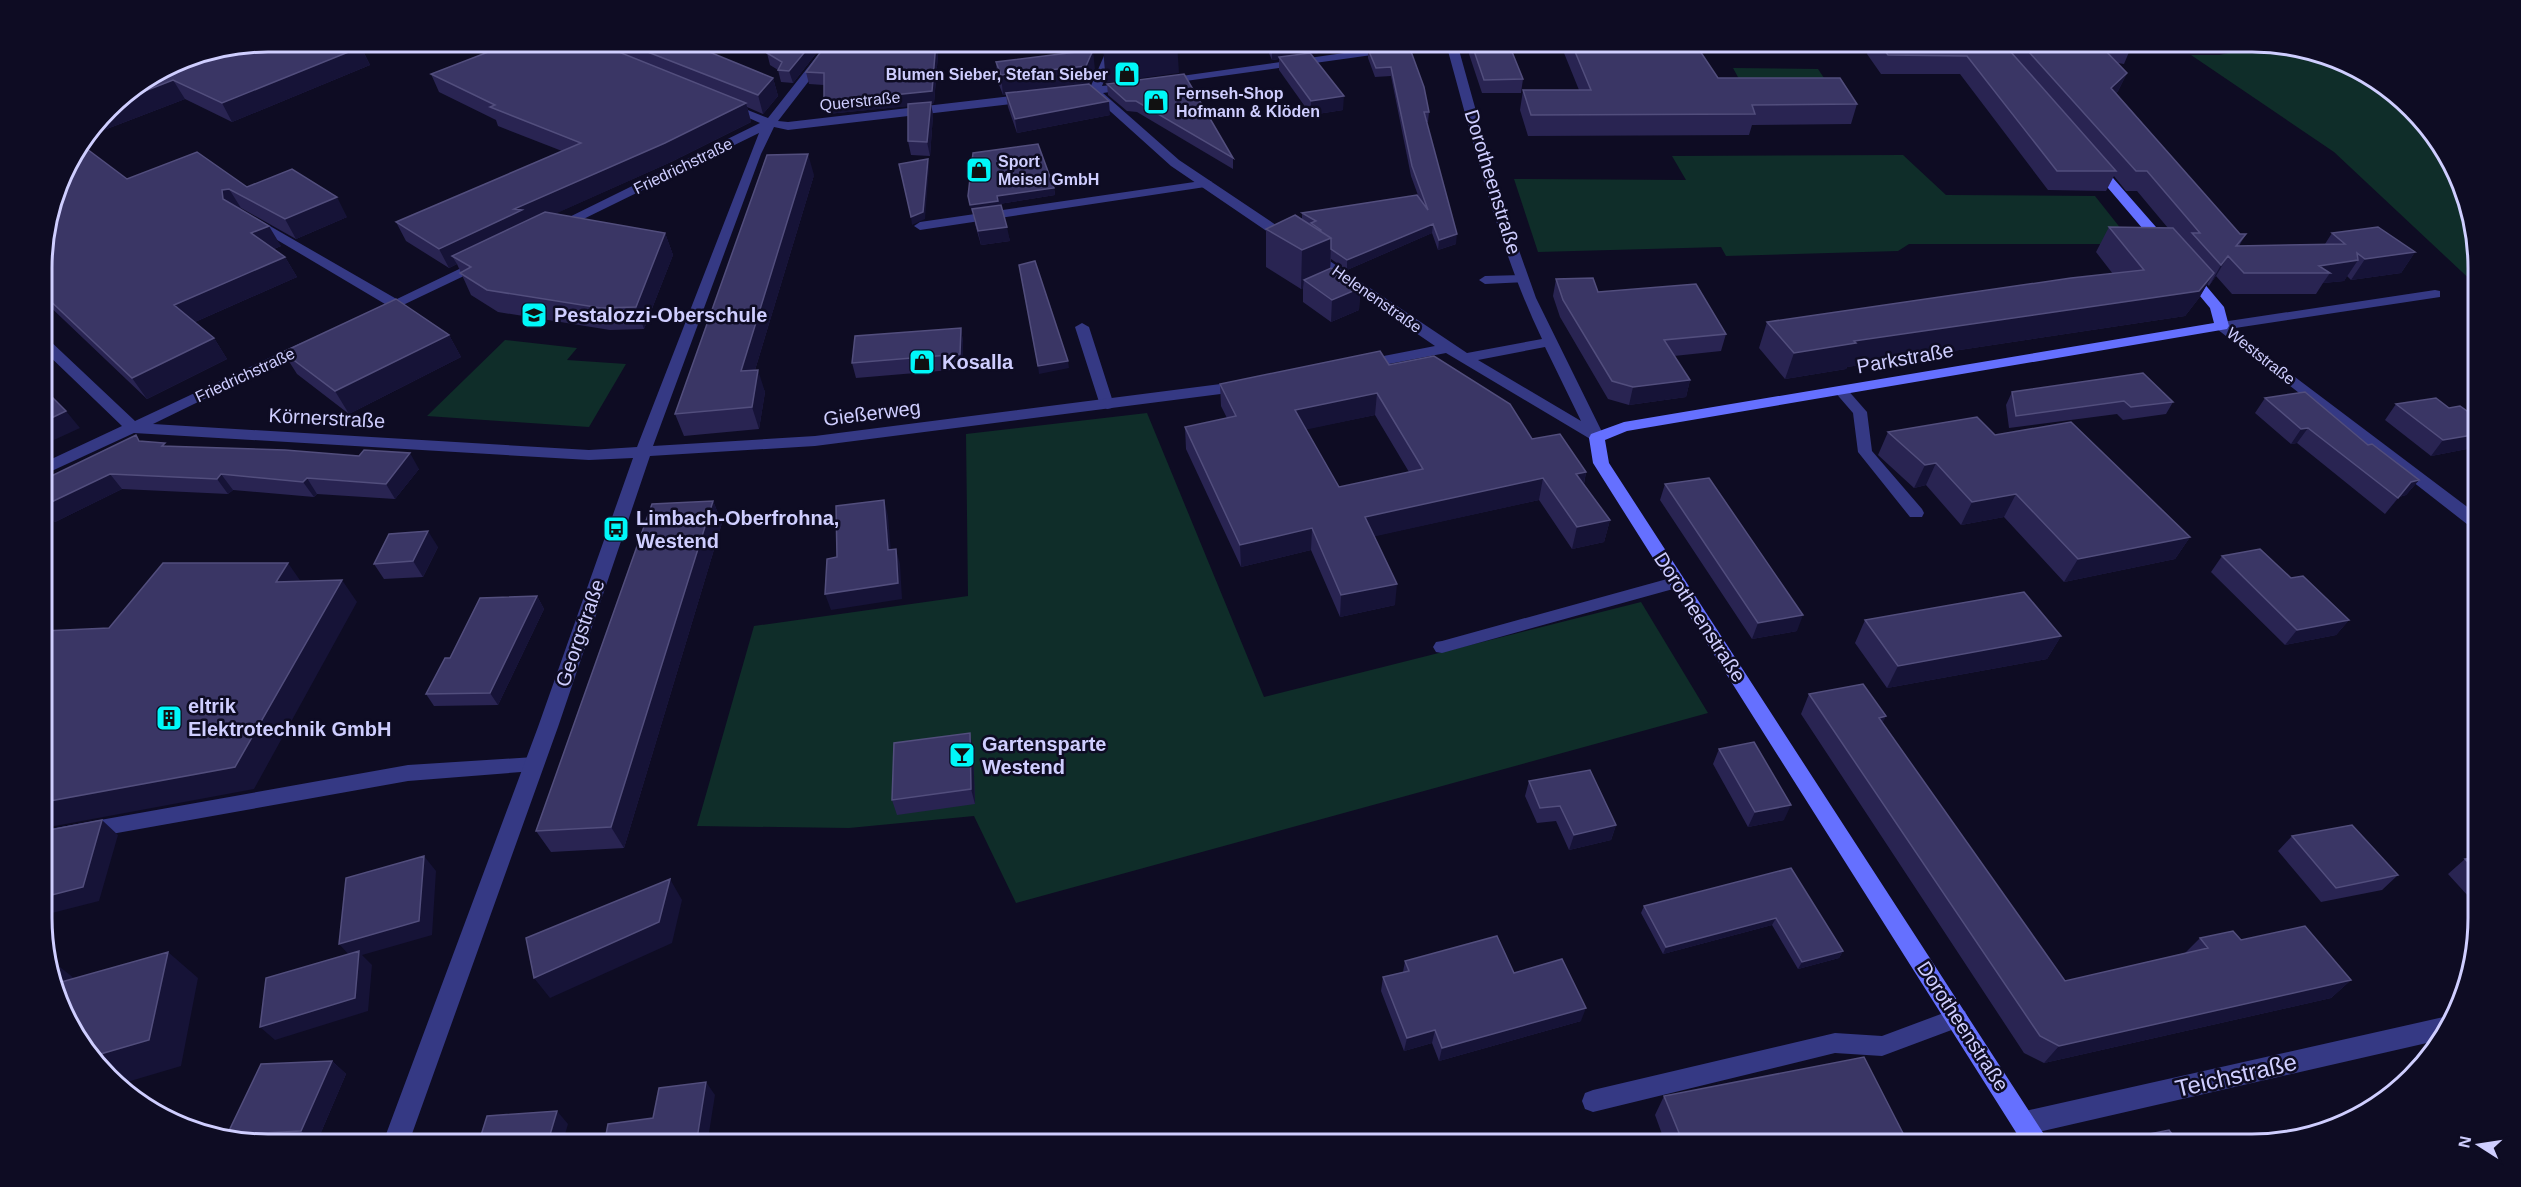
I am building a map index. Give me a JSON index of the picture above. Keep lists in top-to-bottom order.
{
  "streets": {
    "main road": ["Dorotheenstraße", "Weststraße", "Parkstraße"],
    "street": [
      "Querstraße",
      "Friedrichstraße",
      "Helenenstraße",
      "Gießerweg",
      "Körnerstraße",
      "Georgstraße",
      "Teichstraße"
    ]
  },
  "crossings": [
    ["Querstraße", "Friedrichstraße"],
    ["Querstraße", "Georgstraße"],
    ["Friedrichstraße", "Körnerstraße"],
    ["Friedrichstraße", "Georgstraße"],
    ["Dorotheenstraße", "Helenenstraße"],
    ["Dorotheenstraße", "Parkstraße"],
    ["Dorotheenstraße", "Teichstraße"],
    ["Helenenstraße", "Parkstraße"],
    ["Weststraße", "Parkstraße"],
    ["Gießerweg", "Körnerstraße"],
    ["Gießerweg", "Georgstraße"],
    ["Körnerstraße", "Georgstraße"]
  ],
  "places": {
    "shop": [
      "Blumen Sieber, Stefan Sieber",
      "Fernseh-Shop Hofmann & Klöden",
      "Sport Meisel GmbH",
      "Kosalla"
    ],
    "school or university": ["Pestalozzi-Oberschule"],
    "bus stop": ["Limbach-Oberfrohna, Westend"],
    "building": ["eltrik Elektrotechnik GmbH"],
    "bar": ["Gartensparte Westend"]
  },
  "north": "left"
}
